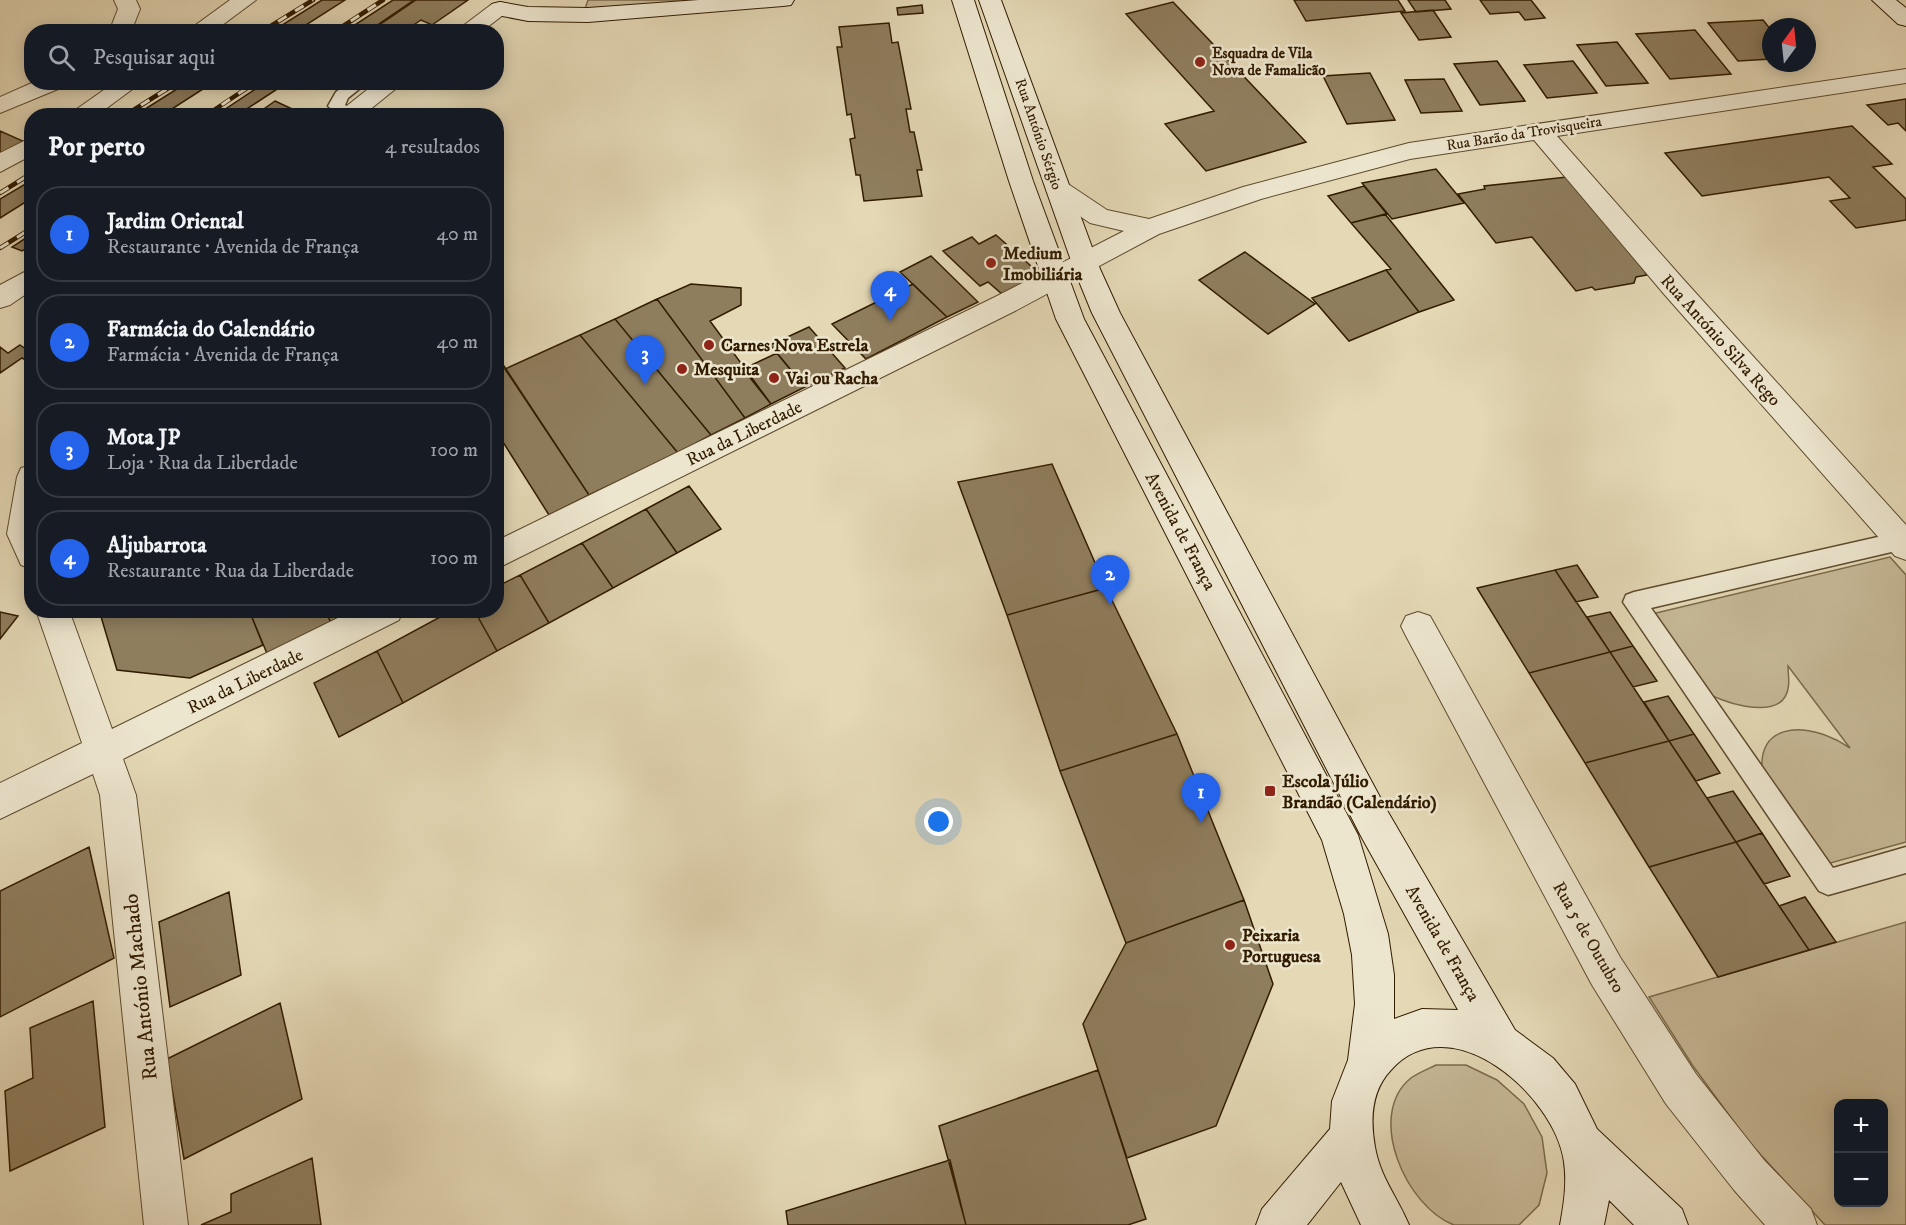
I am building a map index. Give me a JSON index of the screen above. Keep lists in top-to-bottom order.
{
  "streets": {
    "street": [
      "Rua Barão da Trovisqueira",
      "Rua António Sérgio",
      "Rua António Silva Rego",
      "Rua da Liberdade",
      "Avenida de França",
      "Rua 5 de Outubro",
      "Rua António Machado"
    ]
  },
  "crossings": [
    ["Rua Barão da Trovisqueira", "Rua António Sérgio"],
    ["Rua Barão da Trovisqueira", "Rua António Silva Rego"],
    ["Rua Barão da Trovisqueira", "Rua da Liberdade"],
    ["Rua Barão da Trovisqueira", "Avenida de França"],
    ["Rua António Sérgio", "Rua da Liberdade"],
    ["Rua António Sérgio", "Avenida de França"],
    ["Rua da Liberdade", "Avenida de França"],
    ["Rua da Liberdade", "Rua António Machado"]
  ],
  "places": {
    "other": [
      "Esquadra de Vila Nova de Famalicão",
      "Medium Imobiliária",
      "Carnes Nova Estrela",
      "Mesquita",
      "Vai ou Racha",
      "Peixaria Portuguesa"
    ],
    "transit": ["Escola Júlio Brandão (Calendário)"]
  },
  "north": "top",
  "page": {
    "search": "Pesquisar aqui",
    "heading": ["Por perto", "4 resultados"],
    "list": [
      {
        "mark": "1",
        "name": "Jardim Oriental",
        "note": "Restaurante · Avenida de França",
        "value": "40 m"
      },
      {
        "mark": "2",
        "name": "Farmácia do Calendário",
        "note": "Farmácia · Avenida de França",
        "value": "40 m"
      },
      {
        "mark": "3",
        "name": "Mota JP",
        "note": "Loja · Rua da Liberdade",
        "value": "100 m"
      },
      {
        "mark": "4",
        "name": "Aljubarrota",
        "note": "Restaurante · Rua da Liberdade",
        "value": "100 m"
      }
    ],
    "pins": [
      "4",
      "3",
      "2",
      "1"
    ],
    "map_buttons": ["+", "−"]
  }
}
